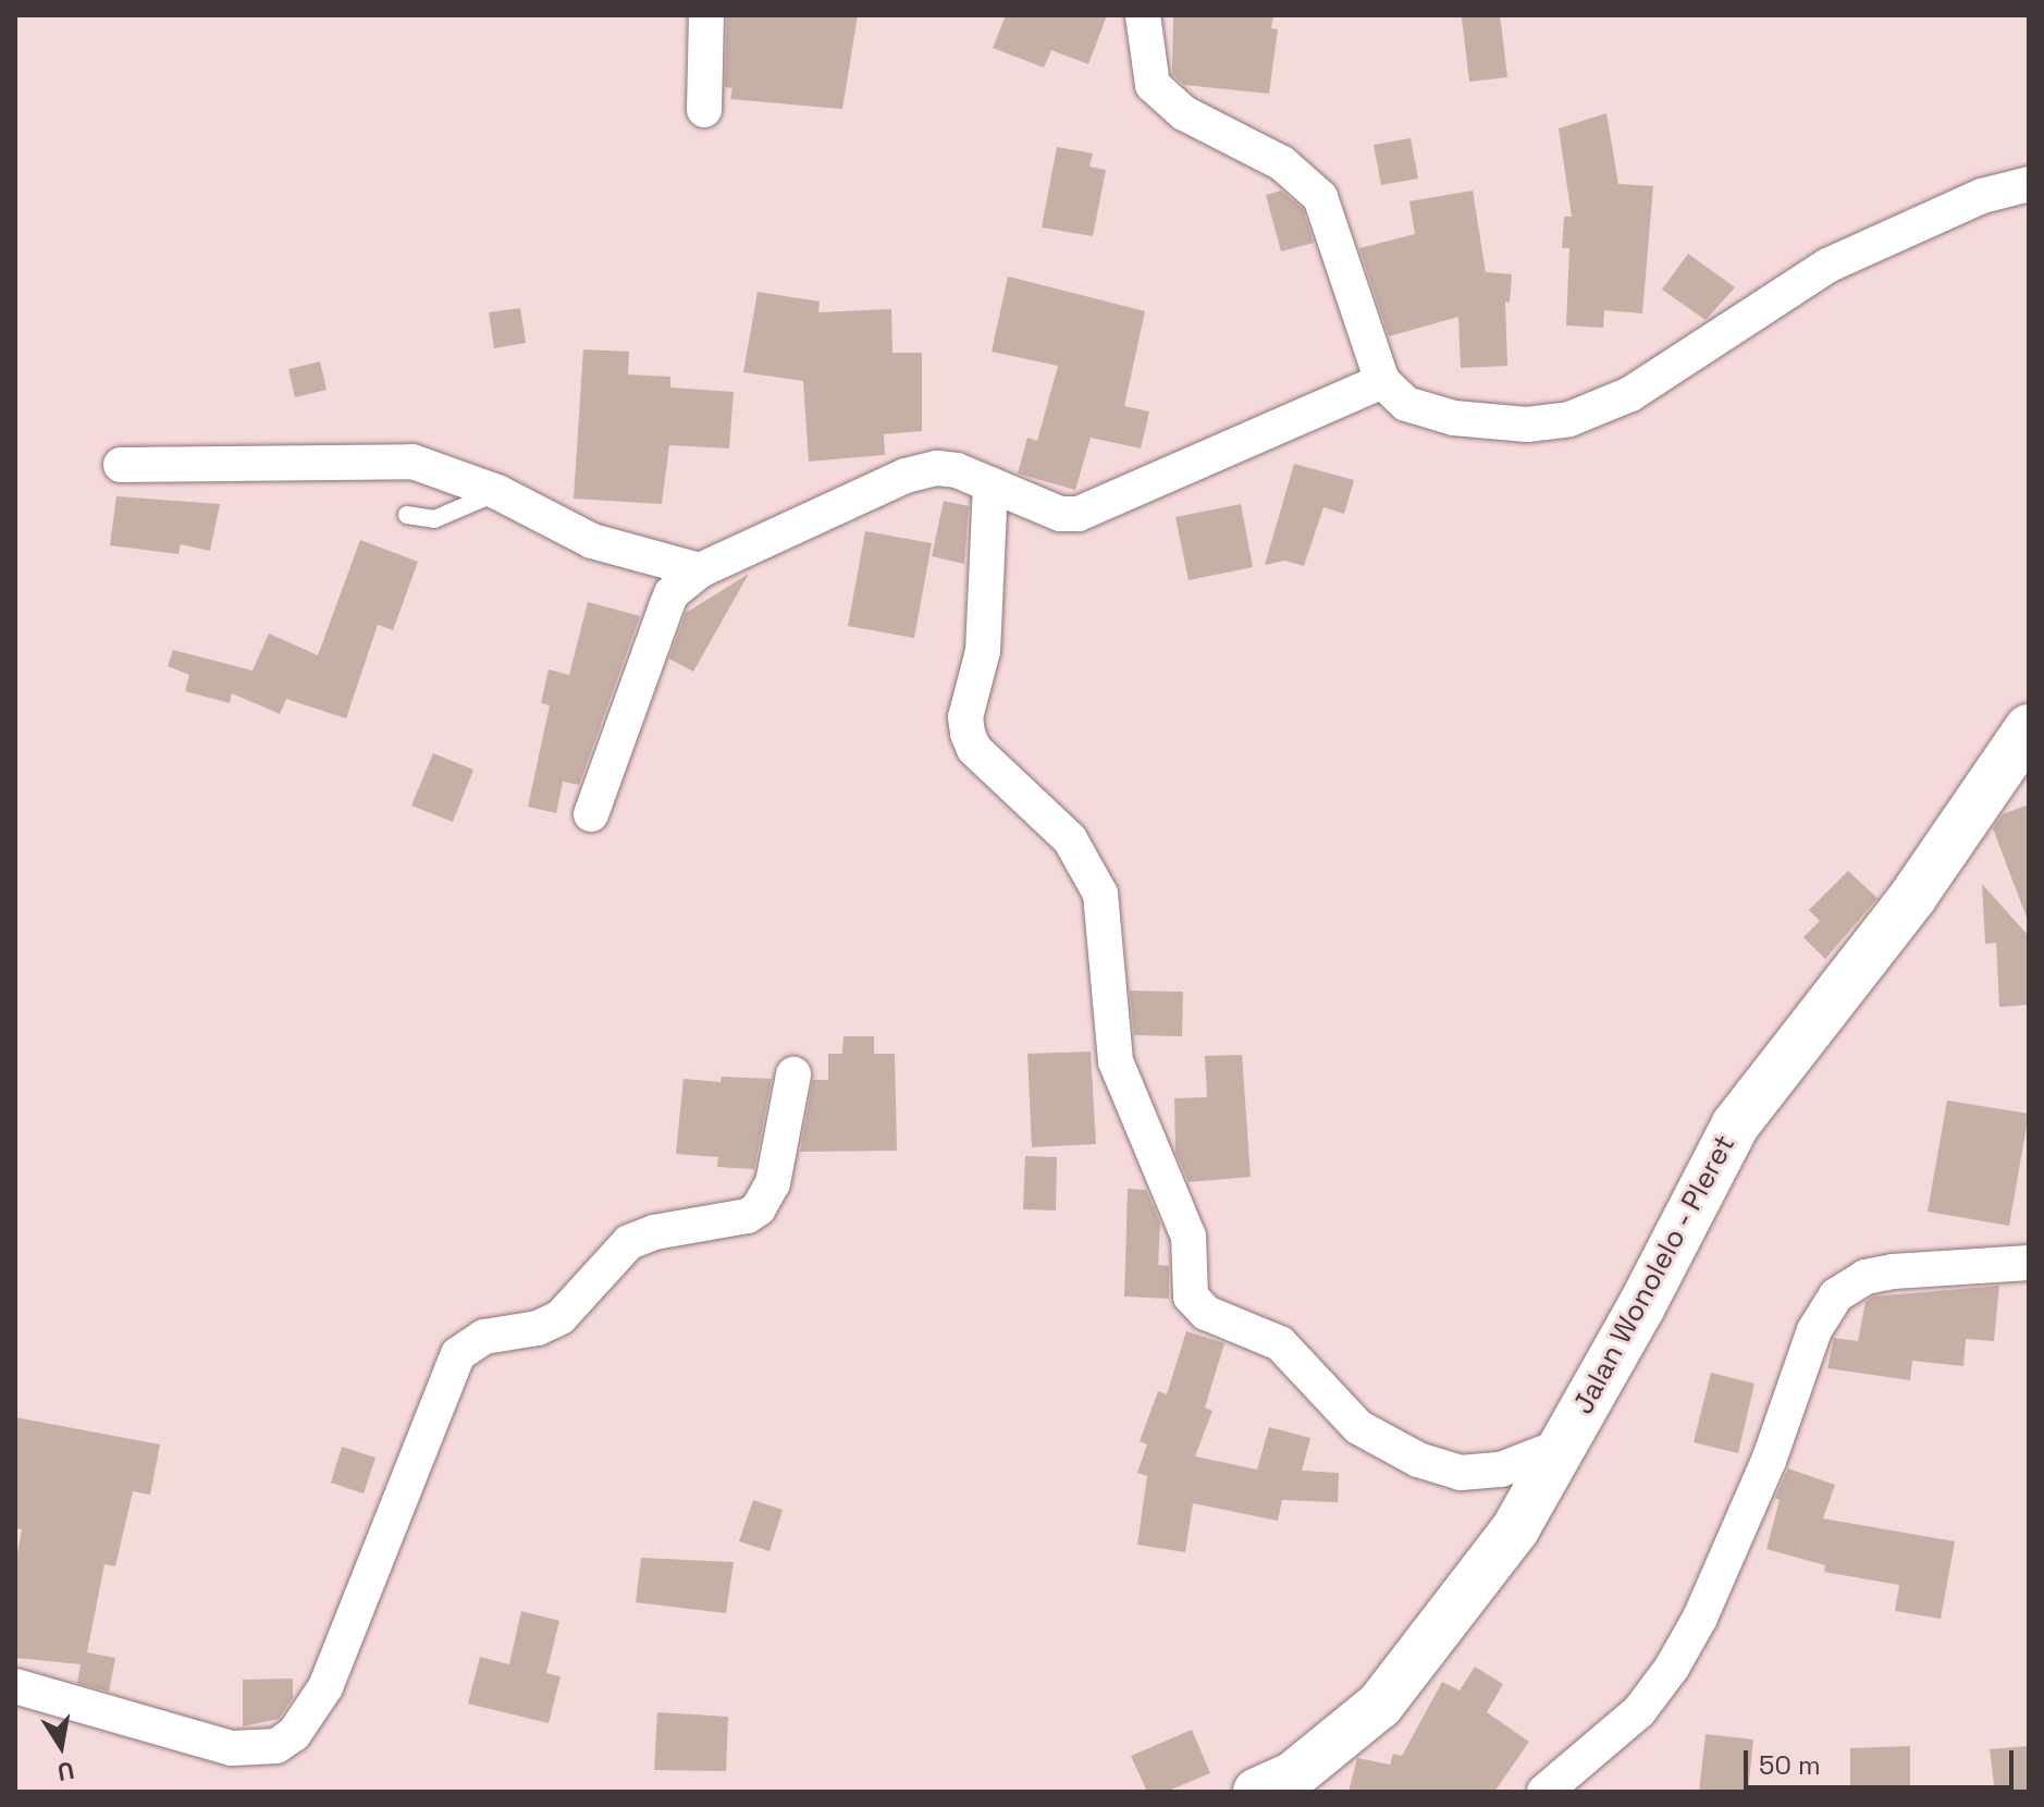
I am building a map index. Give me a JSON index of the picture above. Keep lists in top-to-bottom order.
{
  "streets": {
    "main road": ["Jalan Wonolelo - Pleret"]
  },
  "scale_bar": "50 m",
  "north": "bottom"
}
